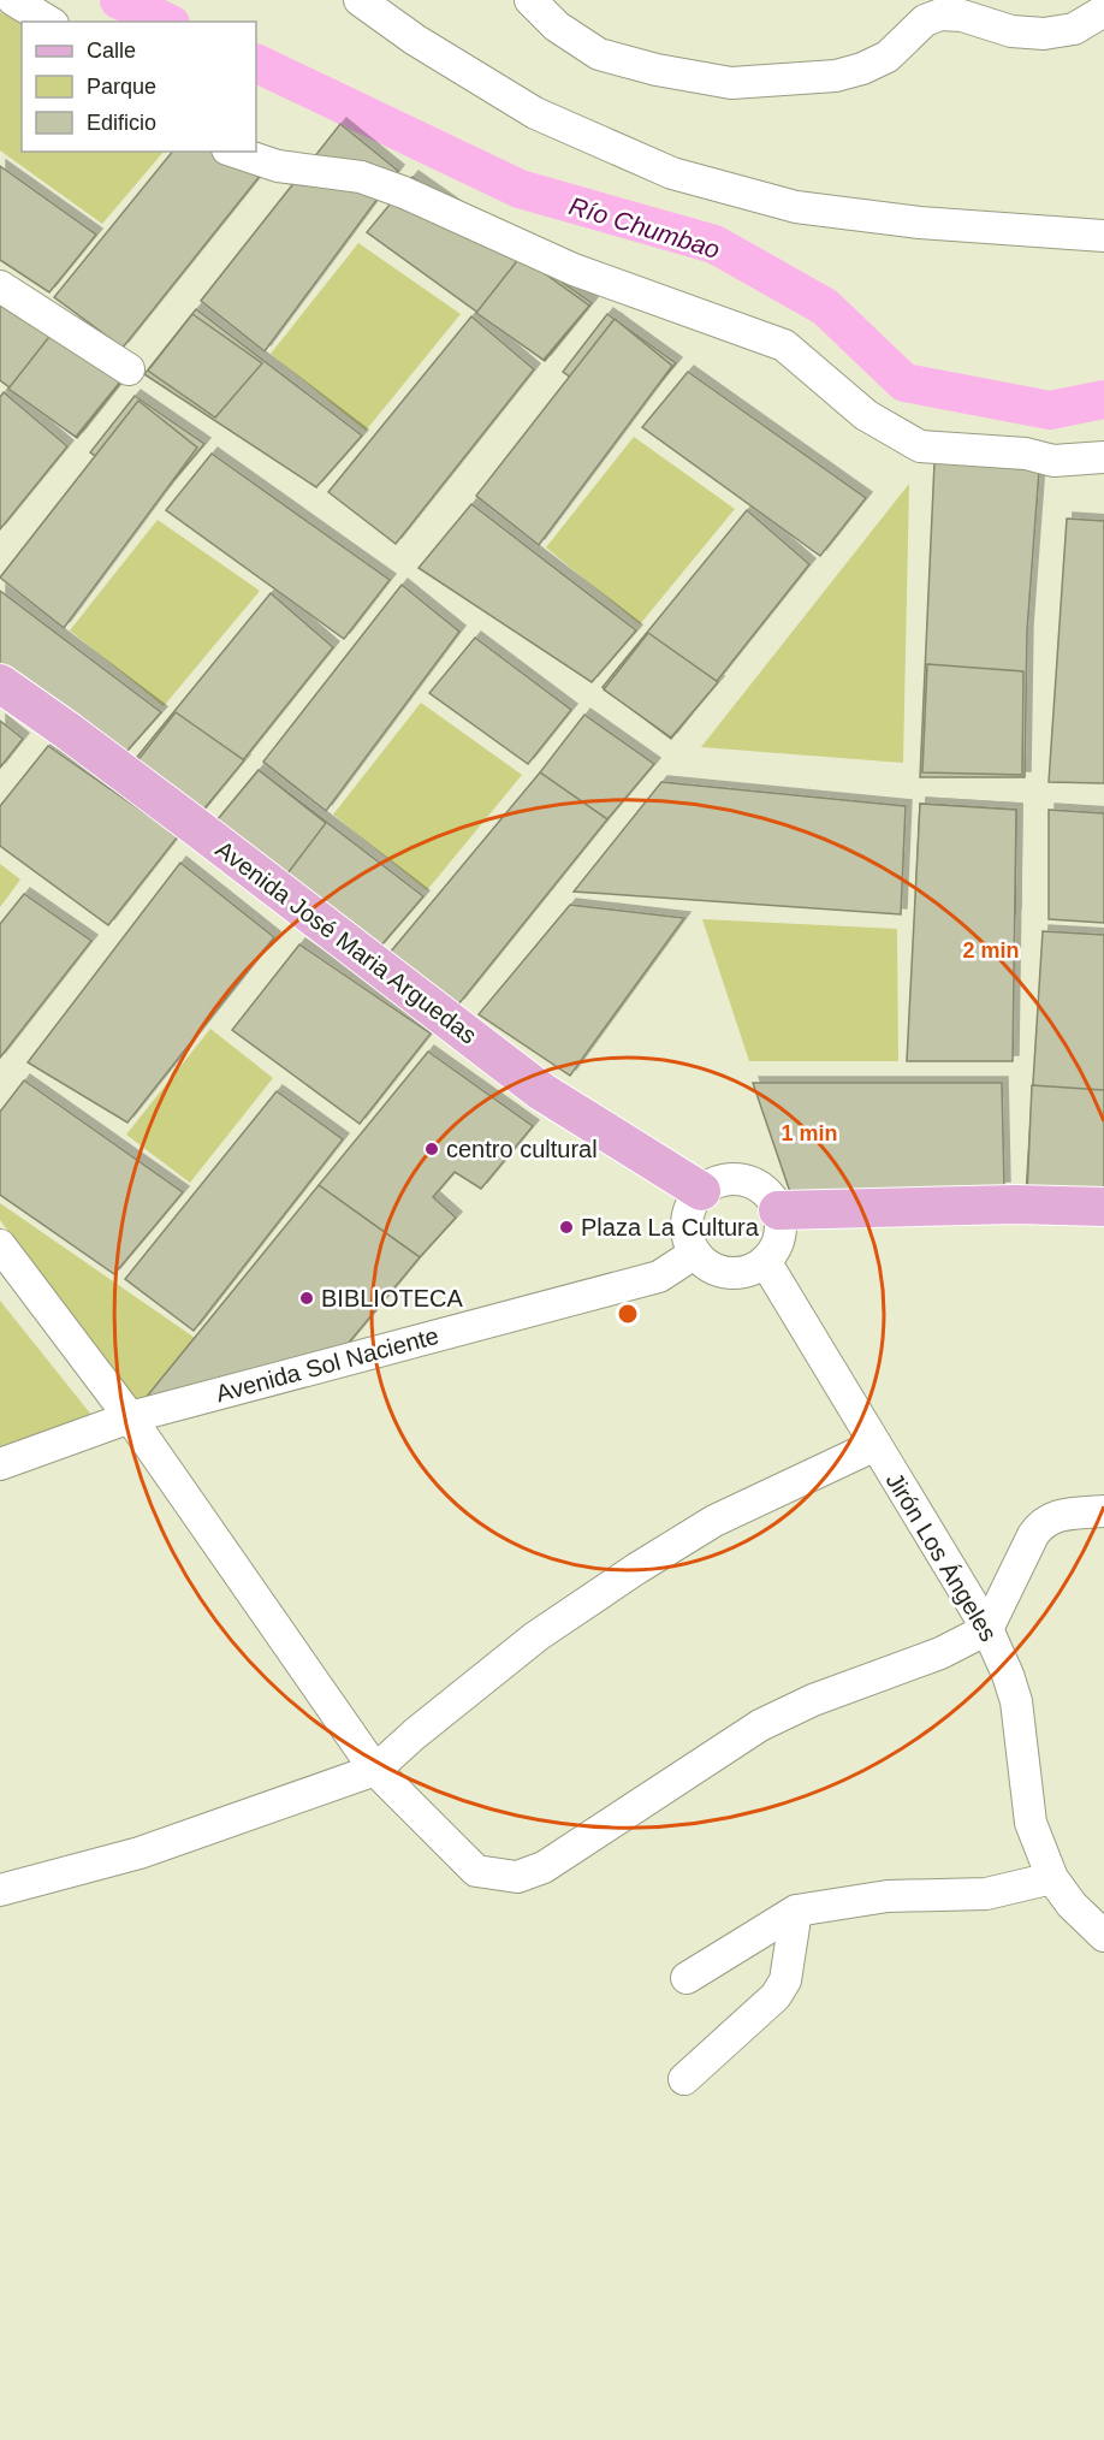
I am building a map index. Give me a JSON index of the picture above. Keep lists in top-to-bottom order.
{
  "streets": {
    "main road": ["Avenida José Maria Arguedas"],
    "street": ["Avenida Sol Naciente", "Jirón Los Ángeles"]
  },
  "crossings": [
    ["Avenida José Maria Arguedas", "Avenida Sol Naciente"],
    ["Avenida José Maria Arguedas", "Jirón Los Ángeles"],
    ["Avenida Sol Naciente", "Jirón Los Ángeles"]
  ],
  "water": ["Río Chumbao"],
  "places": ["centro cultural", "Plaza La Cultura", "BIBLIOTECA"],
  "legend": ["Calle", "Parque", "Edificio"],
  "rings": ["2 min", "1 min"]
}
